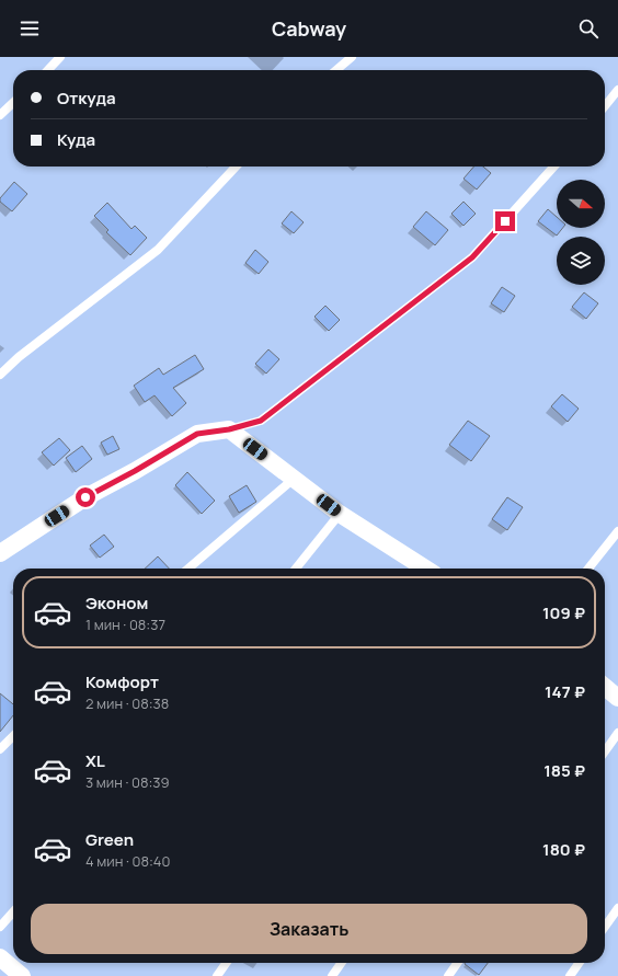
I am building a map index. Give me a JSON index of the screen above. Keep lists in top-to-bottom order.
{
  "north": "right",
  "page": {
    "header": "Cabway",
    "banner": ["Откуда", "Куда"],
    "list": [
      {
        "name": "Эконом",
        "note": "1 мин · 08:37",
        "value": "109 ₽"
      },
      {
        "name": "Комфорт",
        "note": "2 мин · 08:38",
        "value": "147 ₽"
      },
      {
        "name": "XL",
        "note": "3 мин · 08:39",
        "value": "185 ₽"
      },
      {
        "name": "Green",
        "note": "4 мин · 08:40",
        "value": "180 ₽"
      }
    ],
    "buttons": "Заказать"
  }
}
